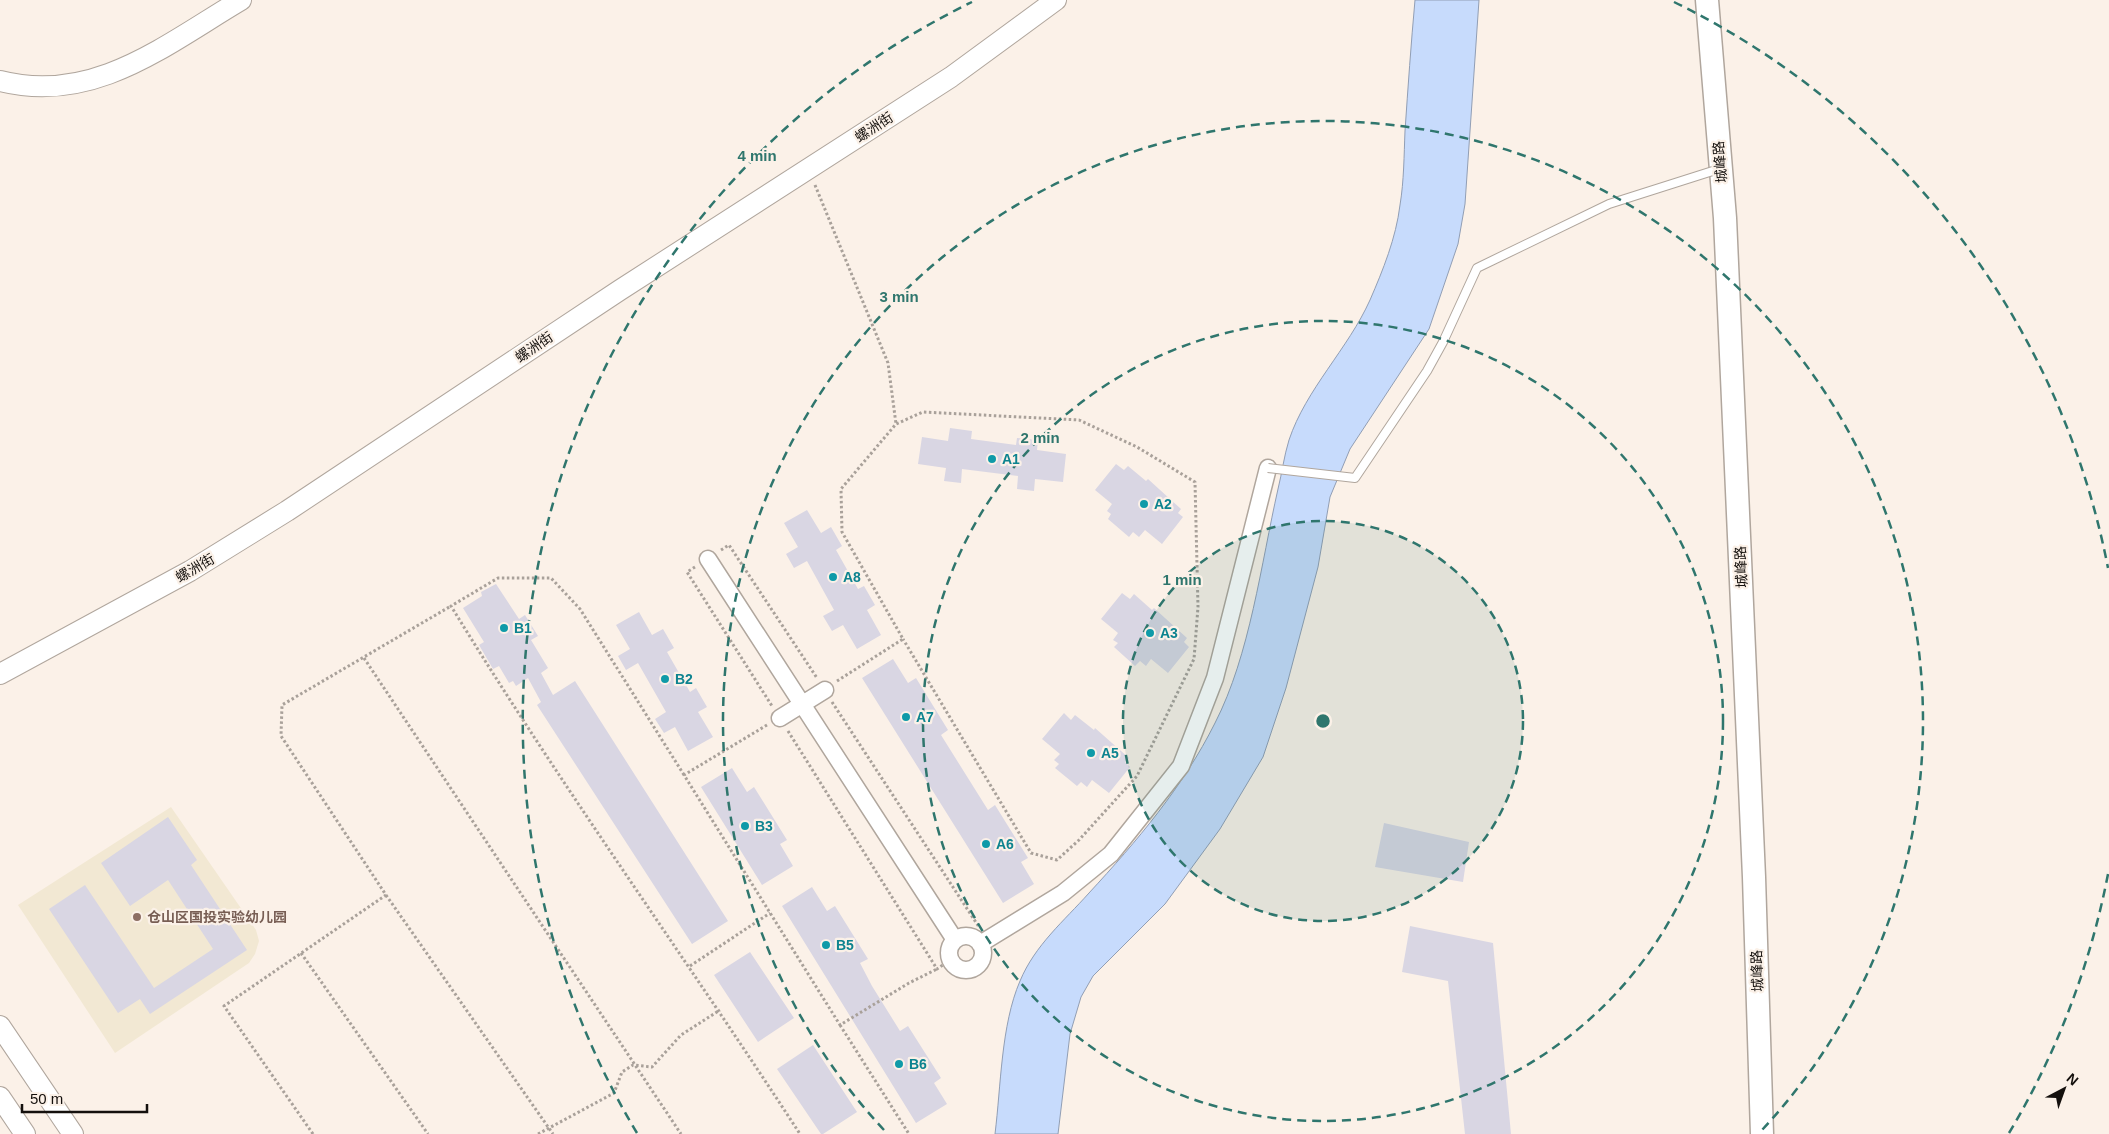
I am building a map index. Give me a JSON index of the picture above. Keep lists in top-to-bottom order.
{
  "streets": {
    "main road": ["城峰路"],
    "street": ["螺洲街"]
  },
  "places": [
    "A1",
    "A2",
    "A8",
    "B1",
    "A3",
    "B2",
    "A7",
    "A5",
    "B3",
    "A6",
    "仓山区国投实验幼儿园",
    "B5",
    "B6"
  ],
  "scale_bar": "50 m",
  "north": "top right",
  "rings": [
    "4 min",
    "3 min",
    "2 min",
    "1 min"
  ]
}
